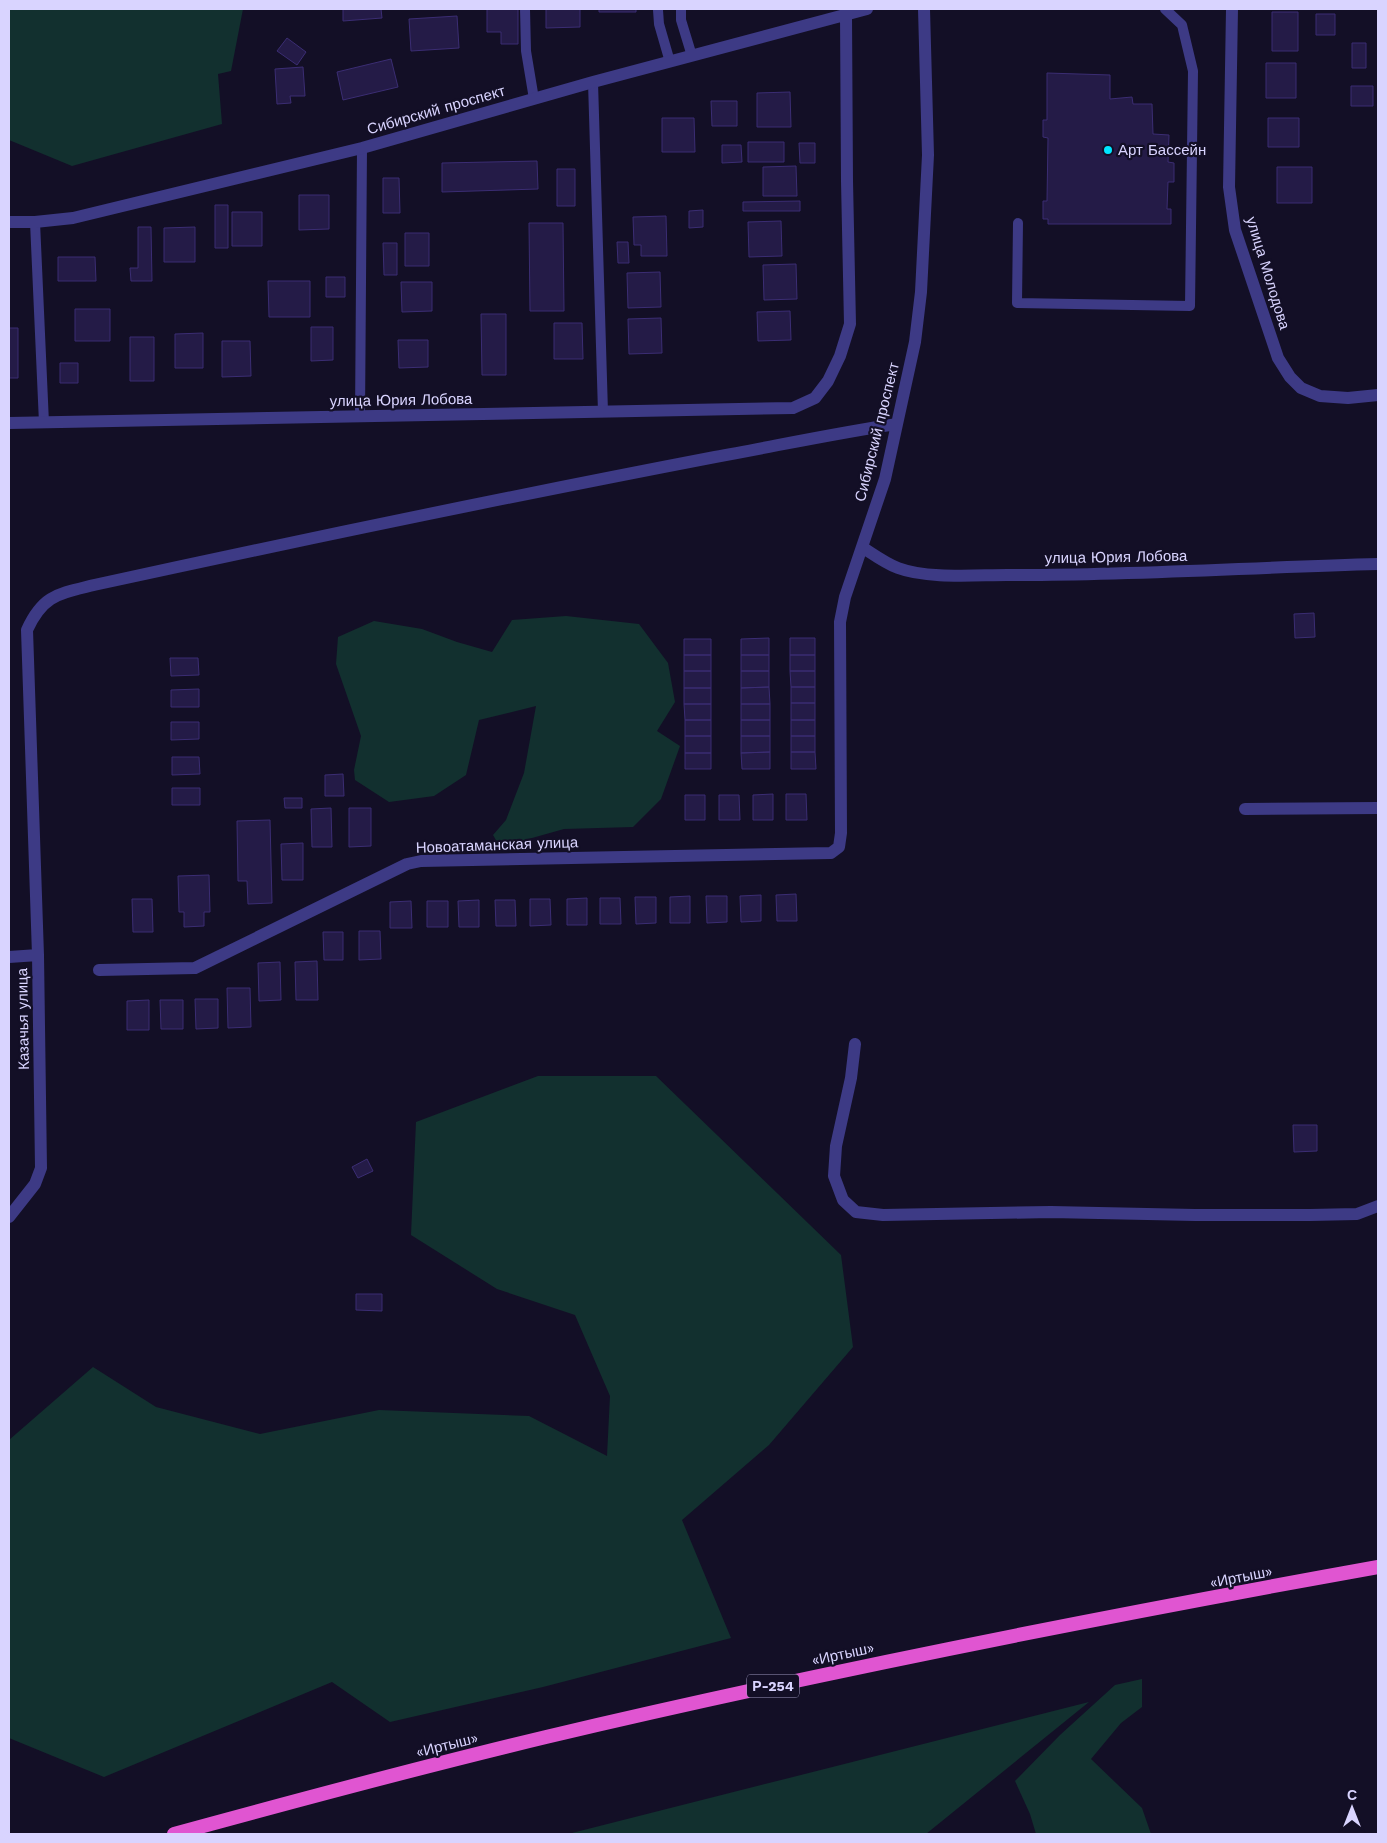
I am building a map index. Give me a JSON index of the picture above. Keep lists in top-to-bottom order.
{
  "streets": {
    "highway": ["«Иртыш»", "Р-254"],
    "street": [
      "Сибирский проспект",
      "улица Молодова",
      "улица Юрия Лобова",
      "Новоатаманская улица",
      "Казачья улица"
    ]
  },
  "crossings": [
    ["Сибирский проспект", "улица Юрия Лобова"],
    ["Сибирский проспект", "Новоатаманская улица"],
    ["Сибирский проспект", "Казачья улица"]
  ],
  "places": ["Арт Бассейн"],
  "north": "top"
}
